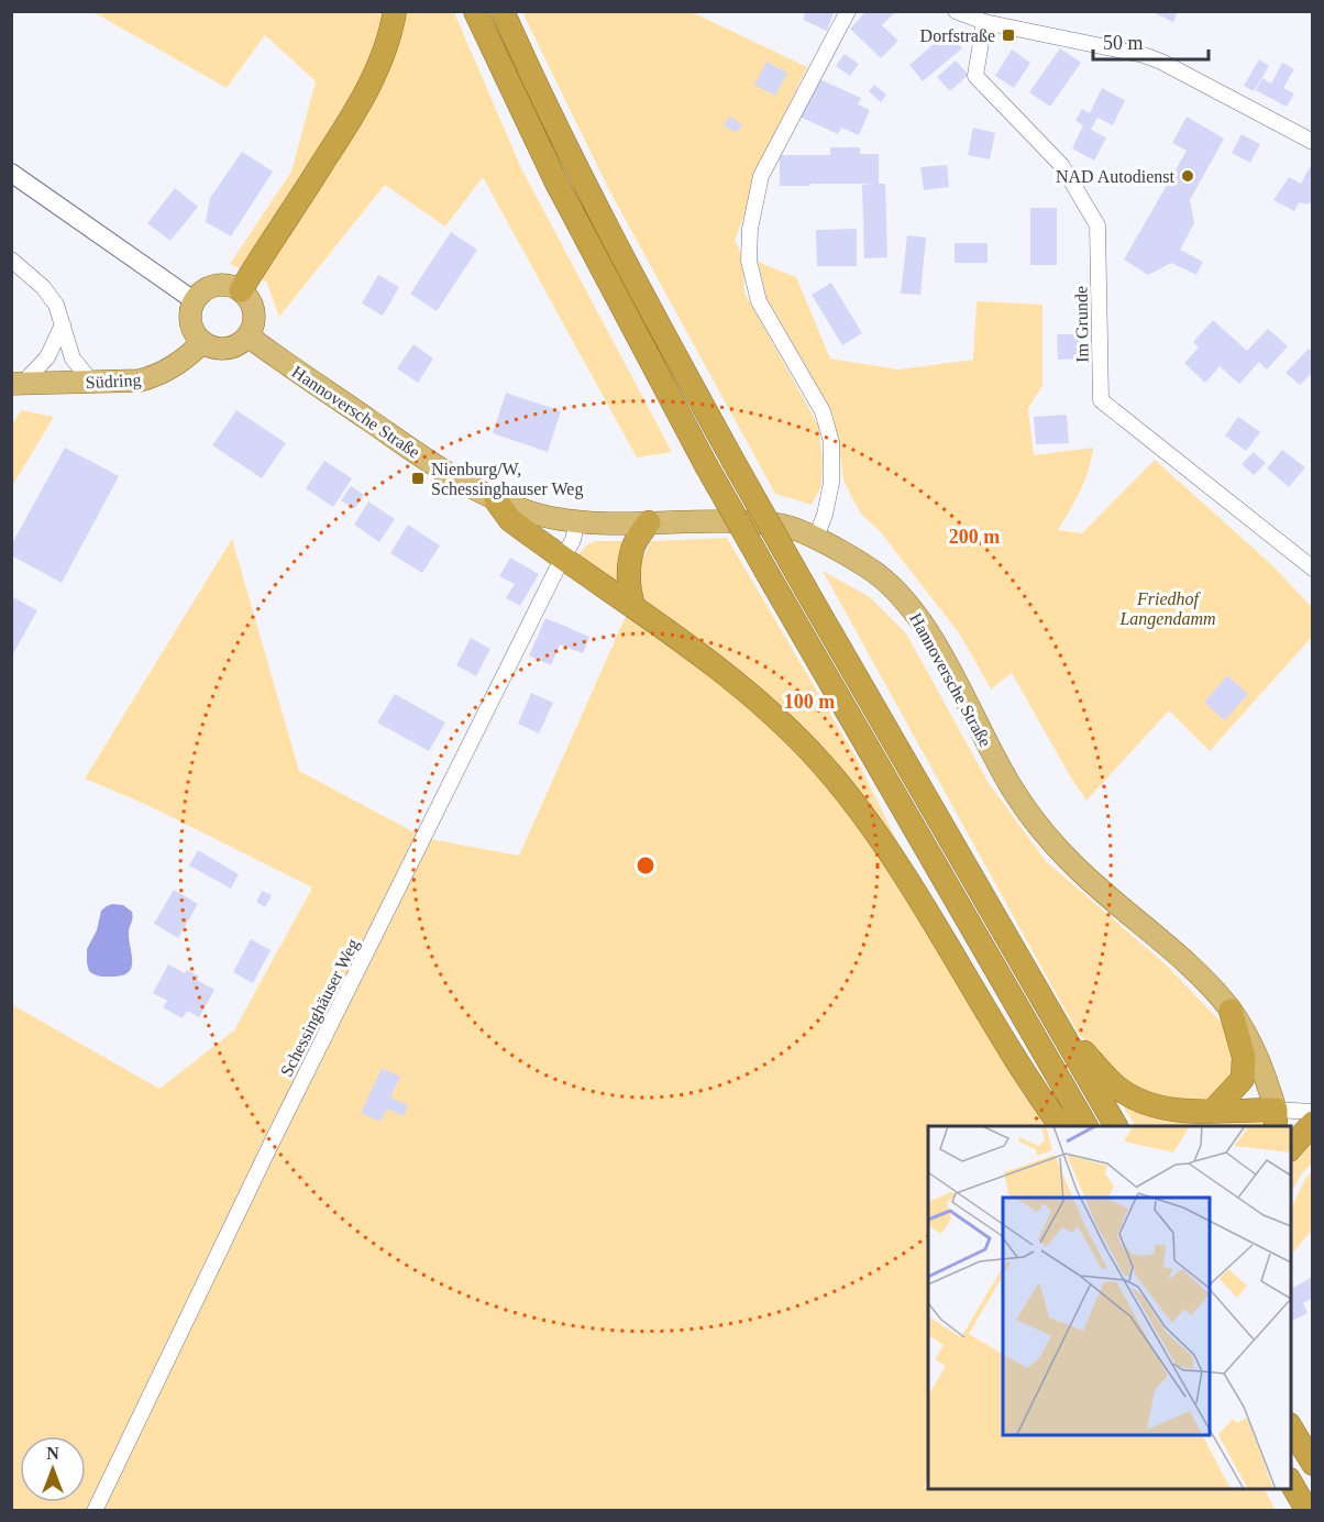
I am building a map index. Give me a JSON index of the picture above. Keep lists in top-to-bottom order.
{
  "streets": {
    "main road": ["Südring", "Hannoversche Straße"],
    "street": ["Im Grunde", "Schessinghäuser Weg"]
  },
  "crossings": [
    ["Südring", "Hannoversche Straße"],
    ["Hannoversche Straße", "Schessinghäuser Weg"]
  ],
  "parks": ["Friedhof Langendamm"],
  "places": {
    "transit": ["Dorfstraße", "Nienburg/W, Schessinghauser Weg"],
    "other": ["NAD Autodienst"]
  },
  "scale_bar": "50 m",
  "north": "top",
  "rings": ["200 m", "100 m"]
}
